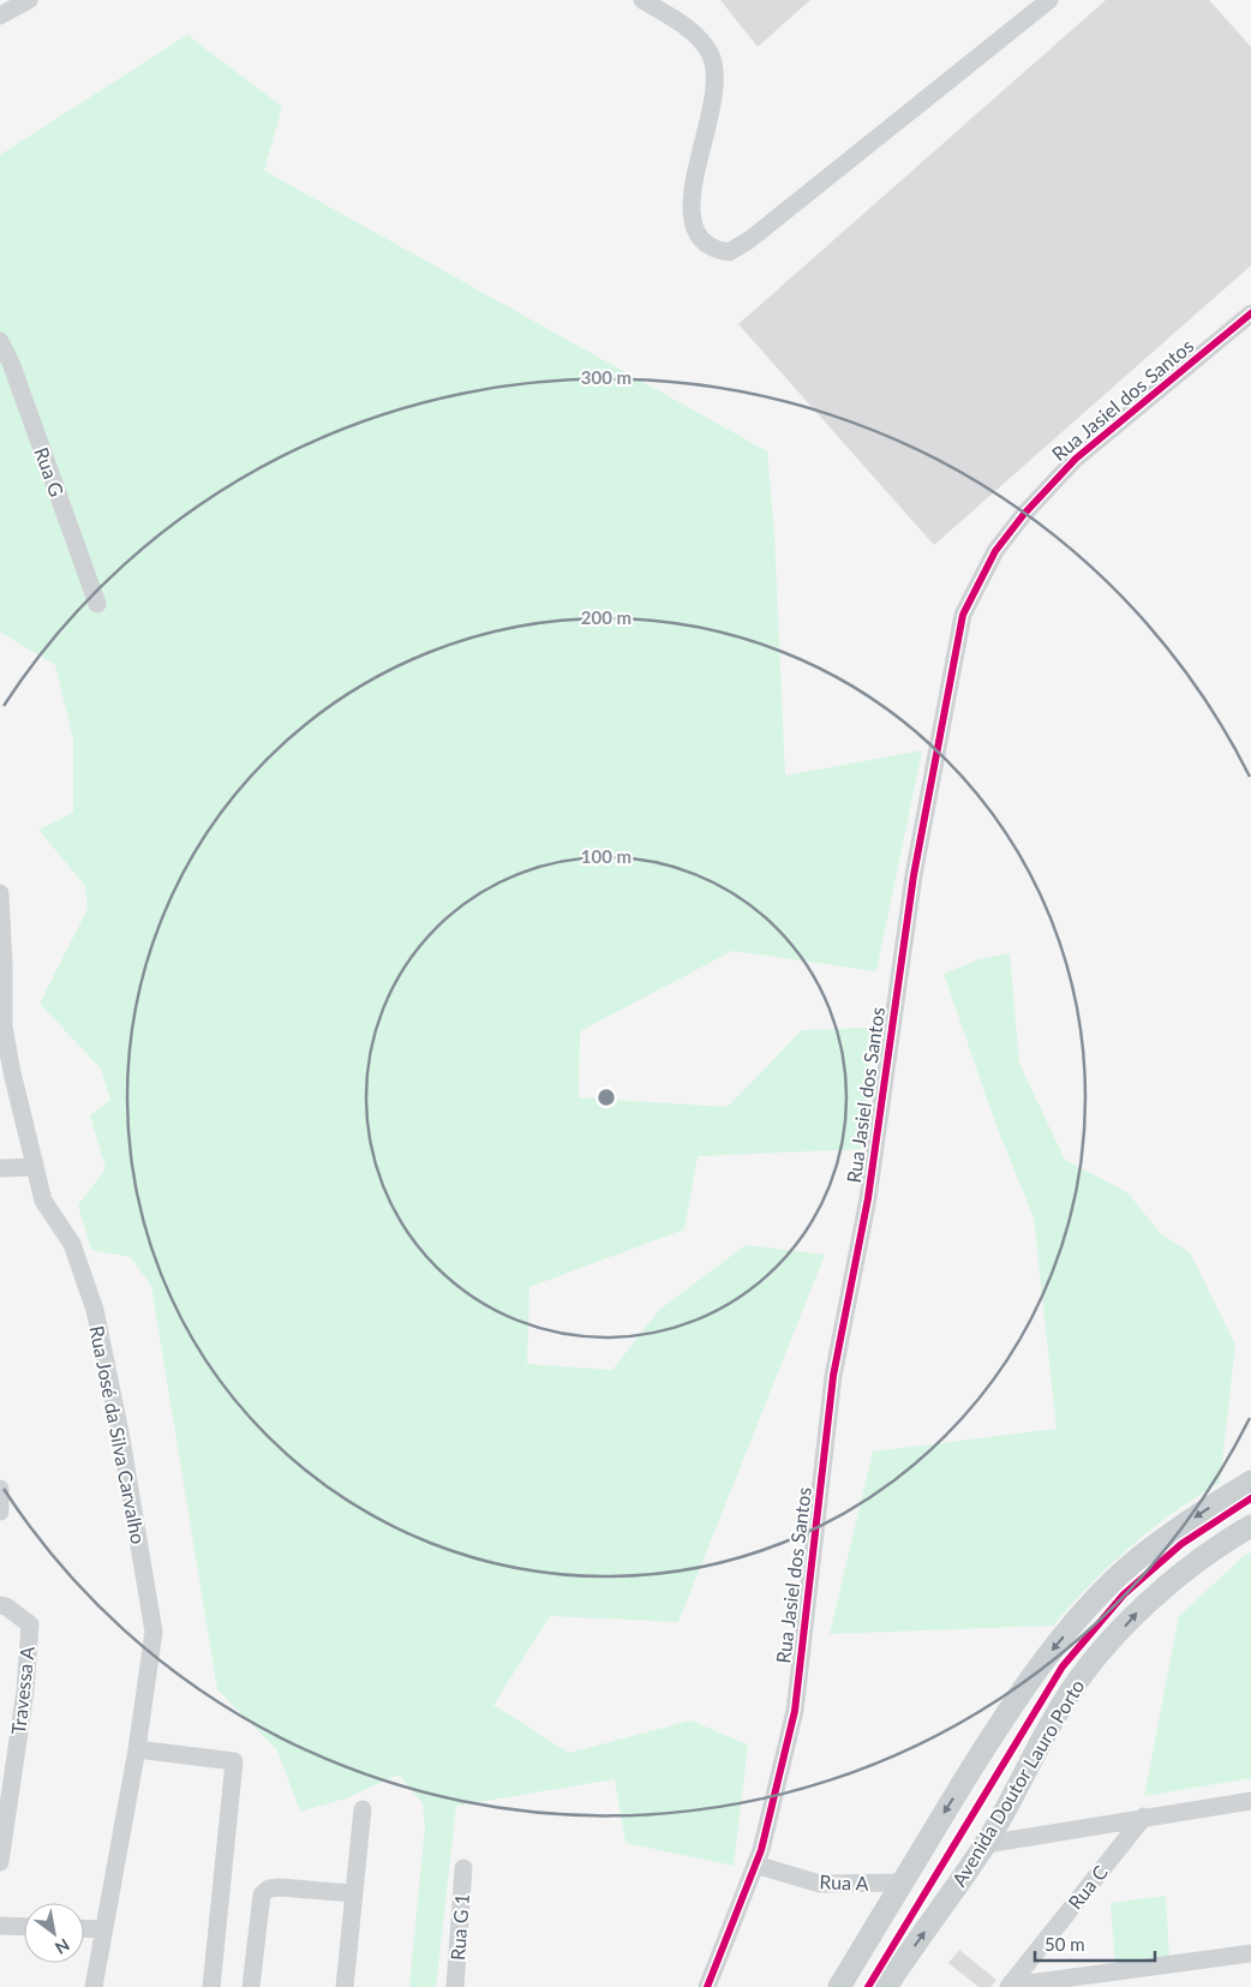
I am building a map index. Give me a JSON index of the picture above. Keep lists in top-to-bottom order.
{
  "streets": {
    "main road": ["Avenida Doutor Lauro Porto"],
    "street": [
      "Rua Jasiel dos Santos",
      "Rua G",
      "Rua José da Silva Carvalho",
      "Travessa A",
      "Rua A",
      "Rua C",
      "Rua G 1"
    ]
  },
  "crossings": [
    ["Rua Jasiel dos Santos", "Rua A"]
  ],
  "scale_bar": "50 m",
  "north": "bottom right",
  "rings": ["300 m", "200 m", "100 m"]
}
